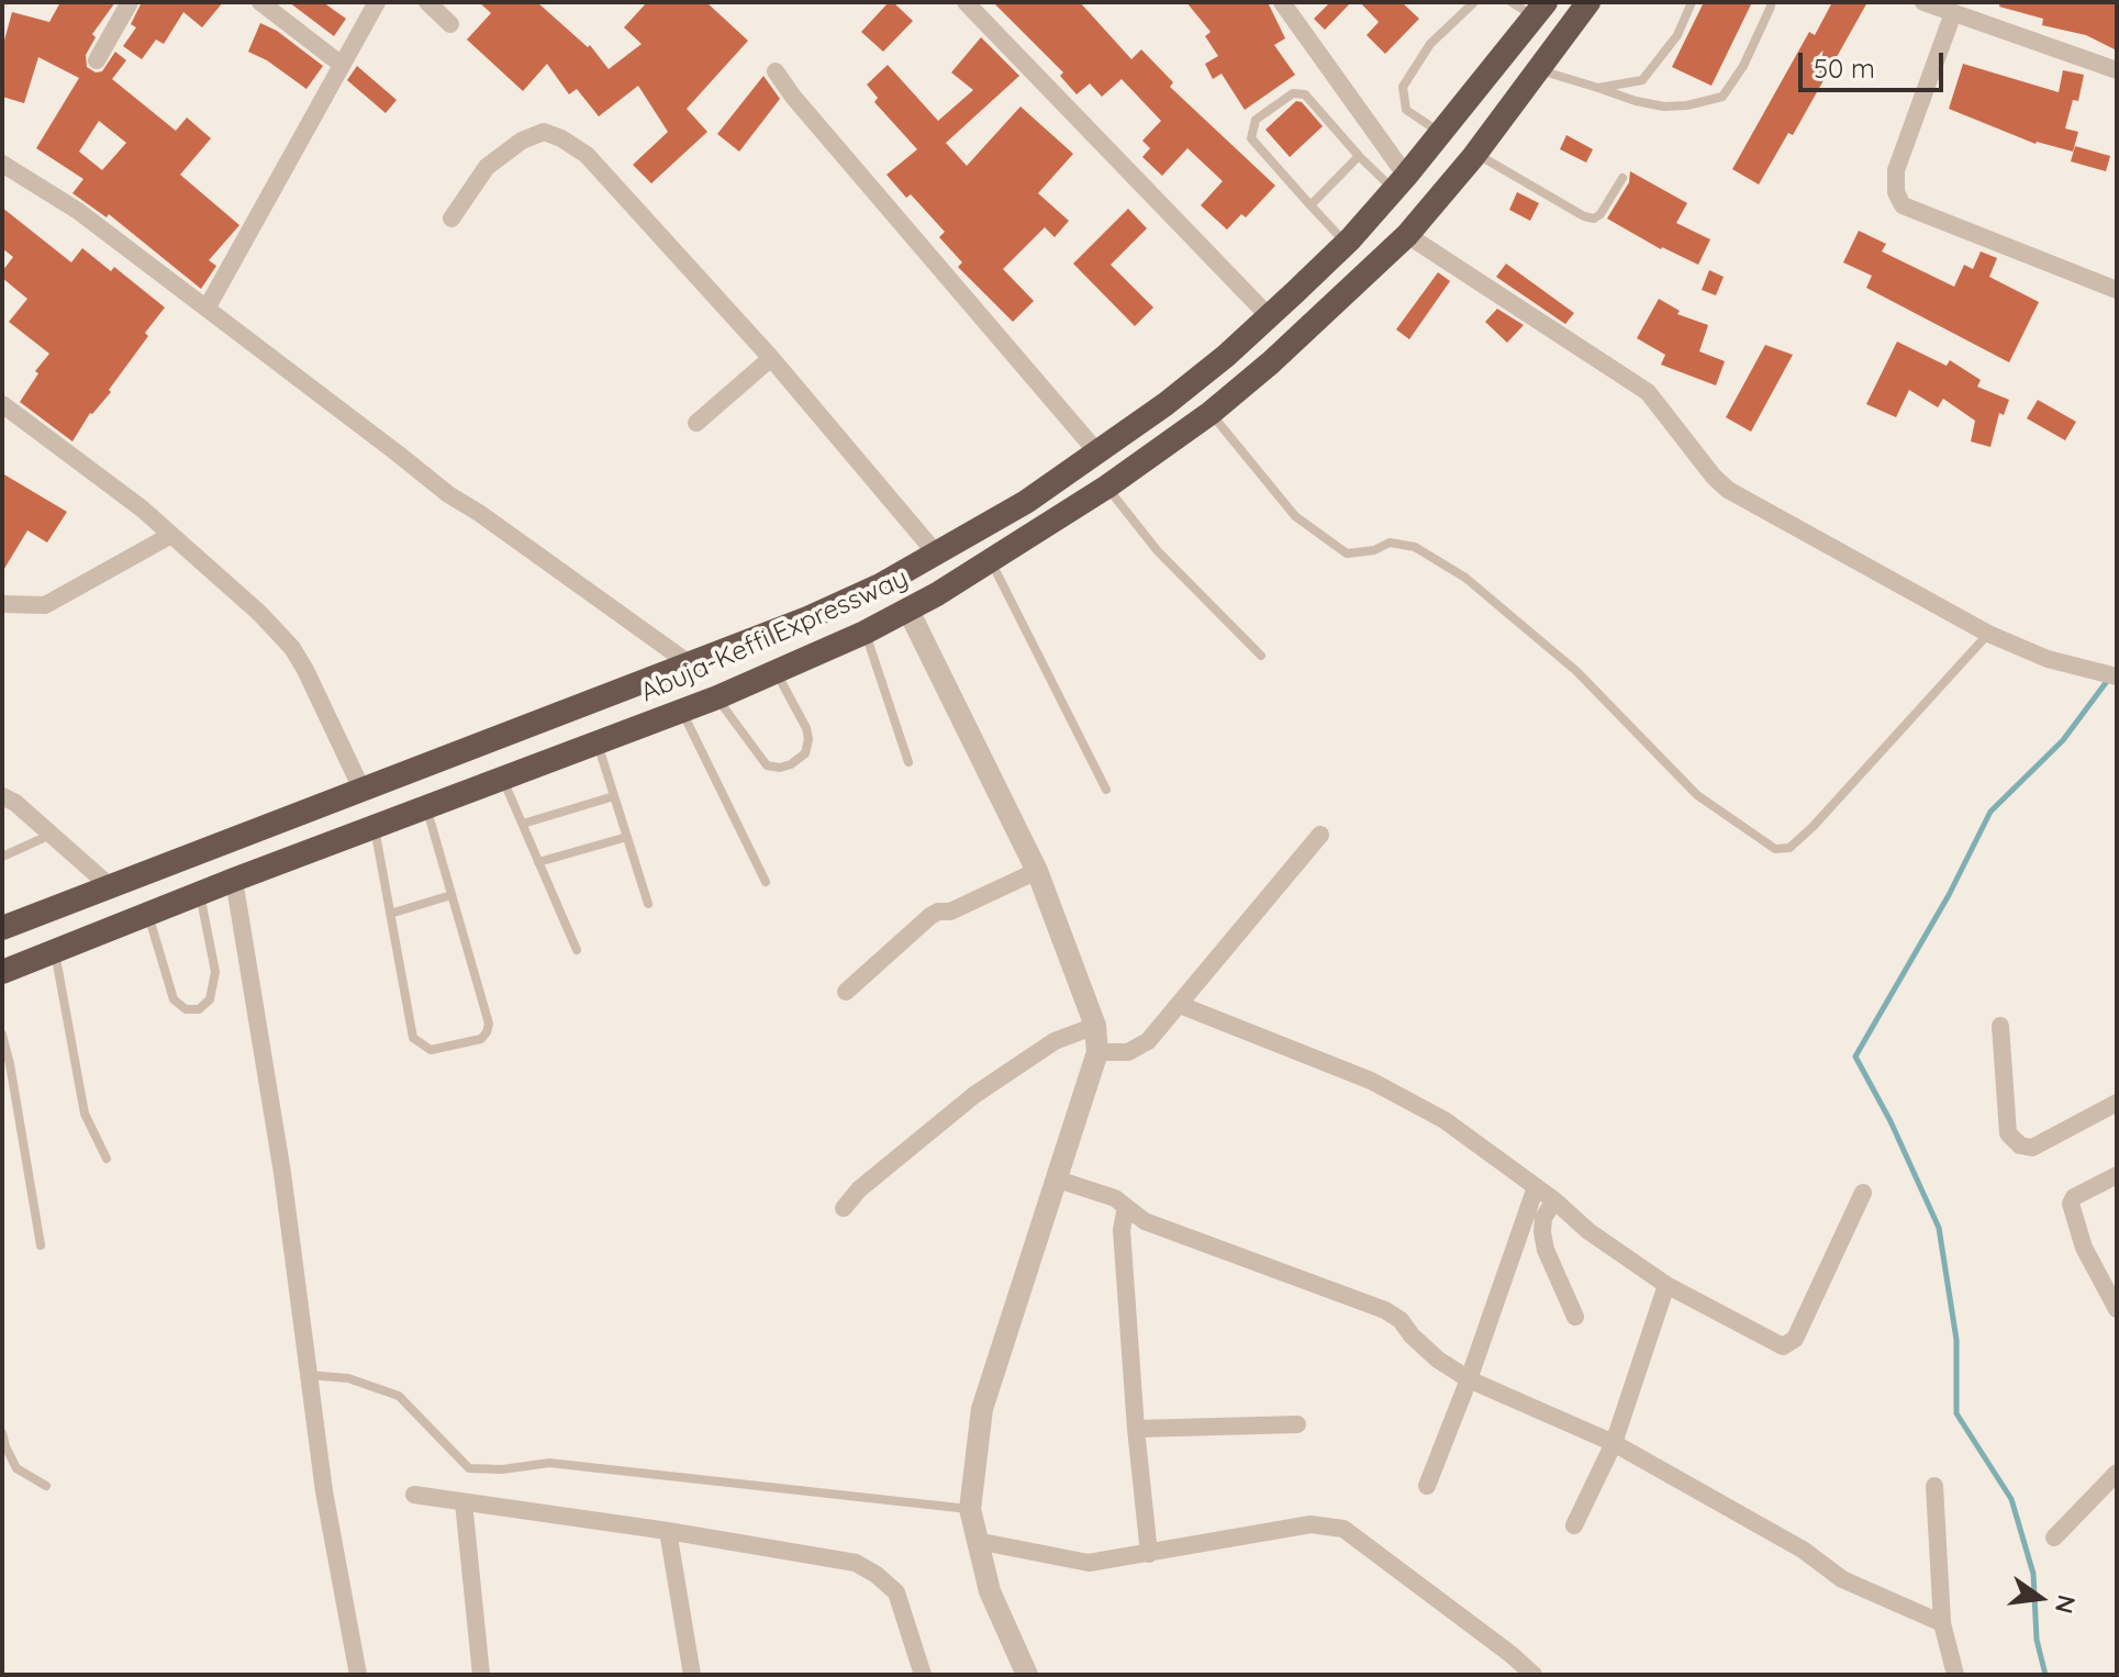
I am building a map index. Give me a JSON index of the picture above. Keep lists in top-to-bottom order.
{
  "streets": {
    "highway": ["Abuja-Keffi Expressway"]
  },
  "scale_bar": "50 m",
  "north": "right"
}
